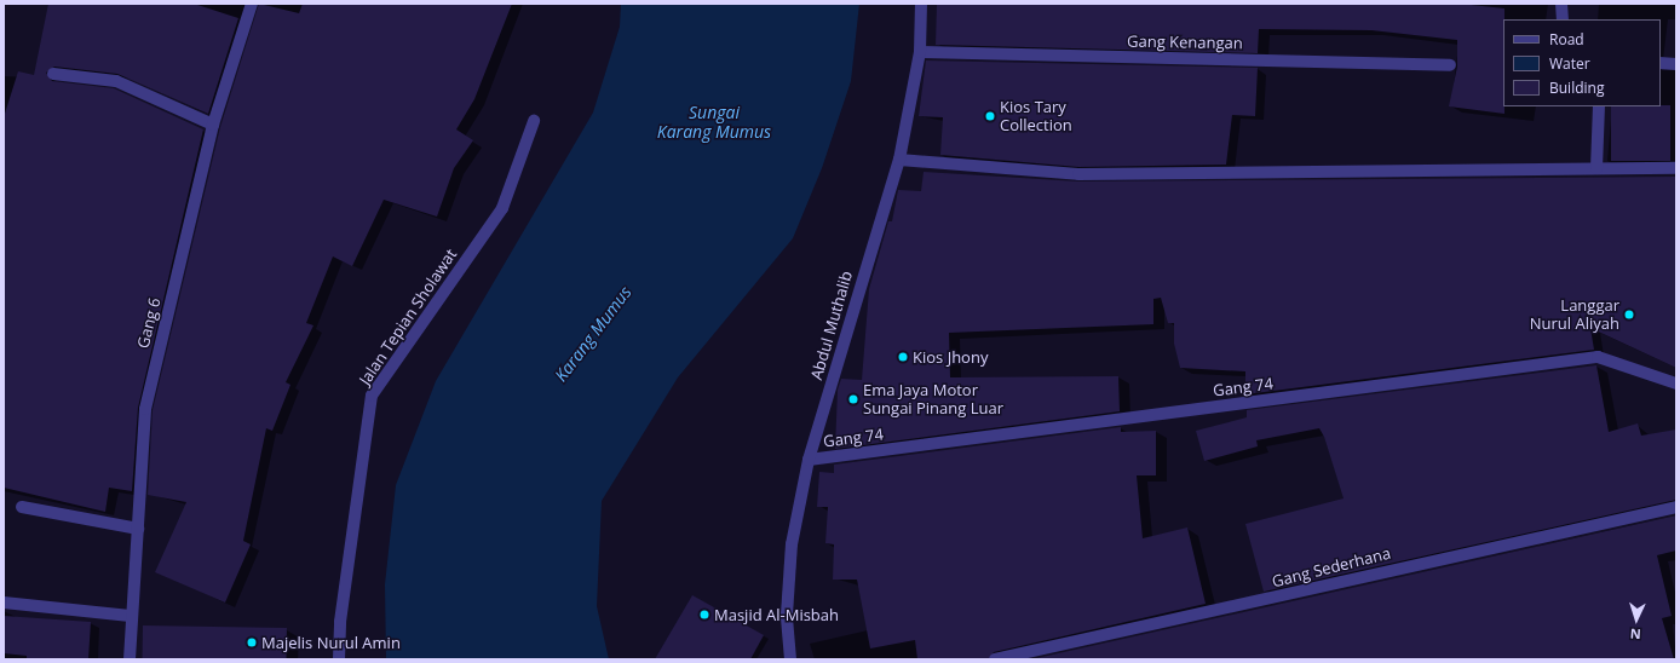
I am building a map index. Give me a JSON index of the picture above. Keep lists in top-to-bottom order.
{
  "streets": {
    "street": [
      "Gang Kenangan",
      "Jalan Tepian Sholawat",
      "Gang 6",
      "Abdul Muthalib",
      "Gang 74",
      "Gang Sederhana"
    ]
  },
  "crossings": [
    ["Gang Kenangan", "Abdul Muthalib"],
    ["Abdul Muthalib", "Gang 74"]
  ],
  "water": ["Sungai Karang Mumus", "Karang Mumus"],
  "places": [
    "Kios Tary Collection",
    "Langgar Nurul Aliyah",
    "Kios Jhony",
    "Ema Jaya Motor Sungai Pinang Luar",
    "Masjid Al-Misbah",
    "Majelis Nurul Amin"
  ],
  "legend": ["Road", "Water", "Building"],
  "north": "bottom"
}
